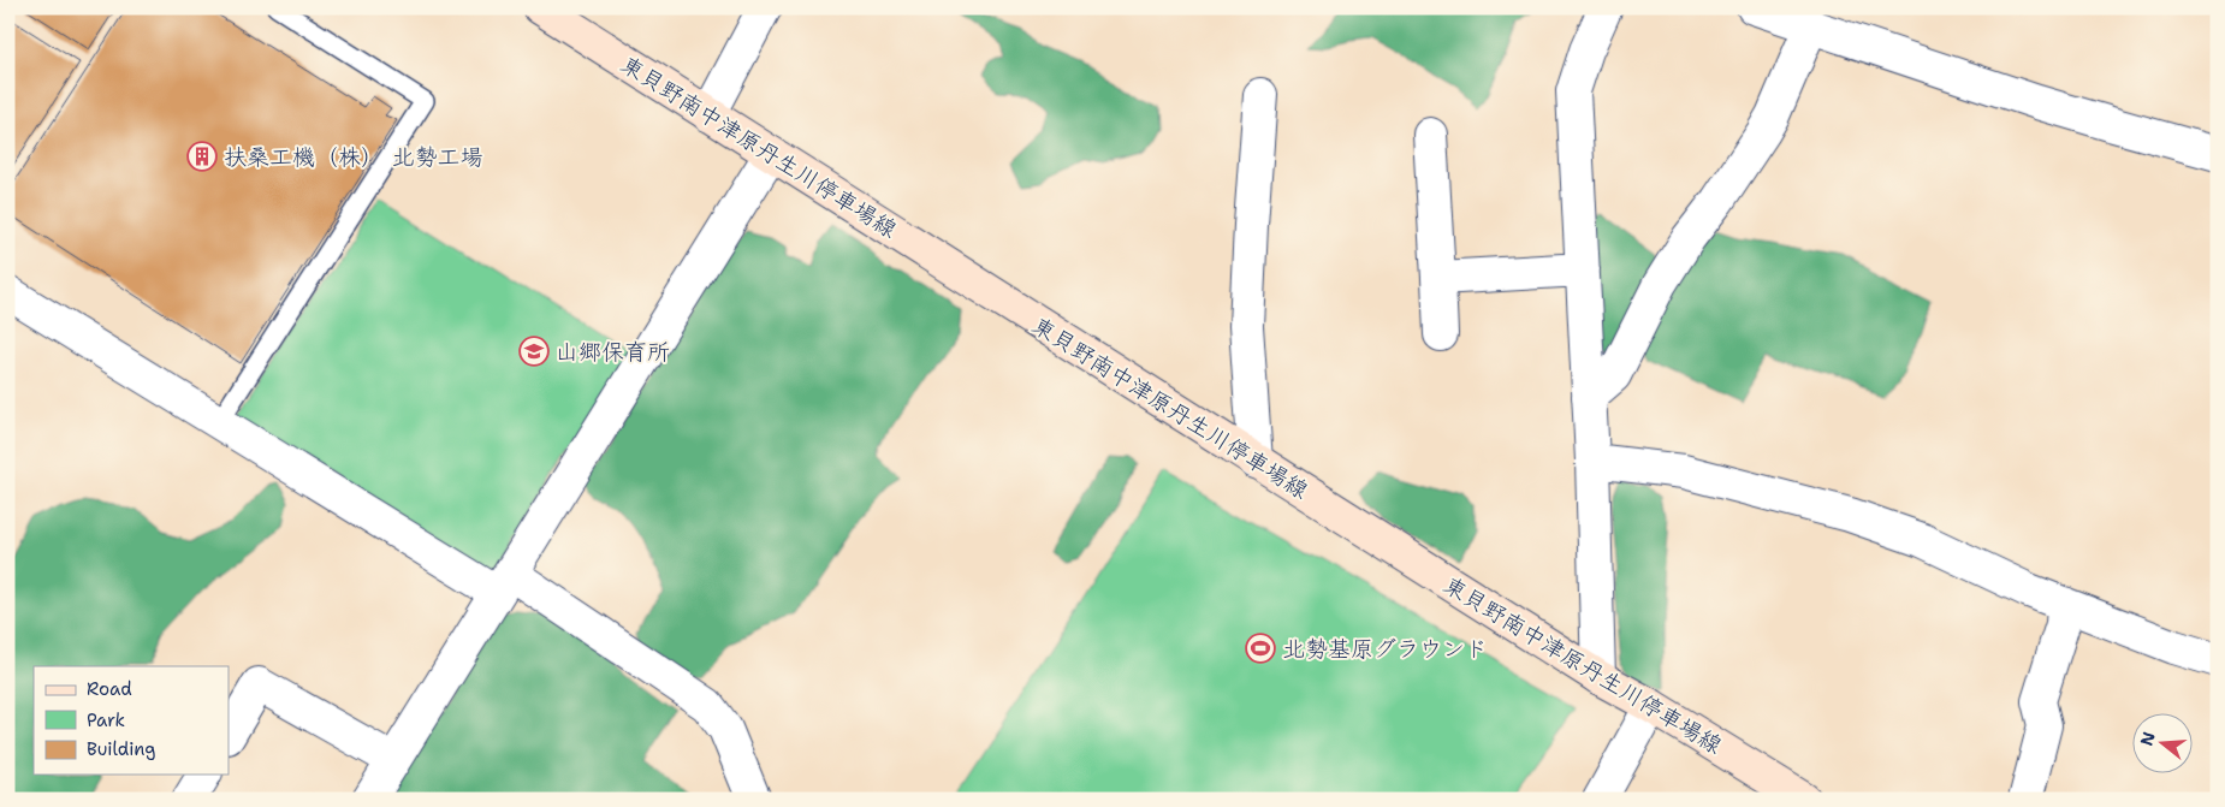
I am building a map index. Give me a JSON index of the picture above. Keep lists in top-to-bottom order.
{
  "streets": {
    "main road": ["東貝野南中津原丹生川停車場線"]
  },
  "places": {
    "building": ["扶桑工機（株） 北勢工場"],
    "school or university": ["山郷保育所"],
    "sports": ["北勢基原グラウンド"]
  },
  "legend": ["Road", "Park", "Building"],
  "north": "left"
}
